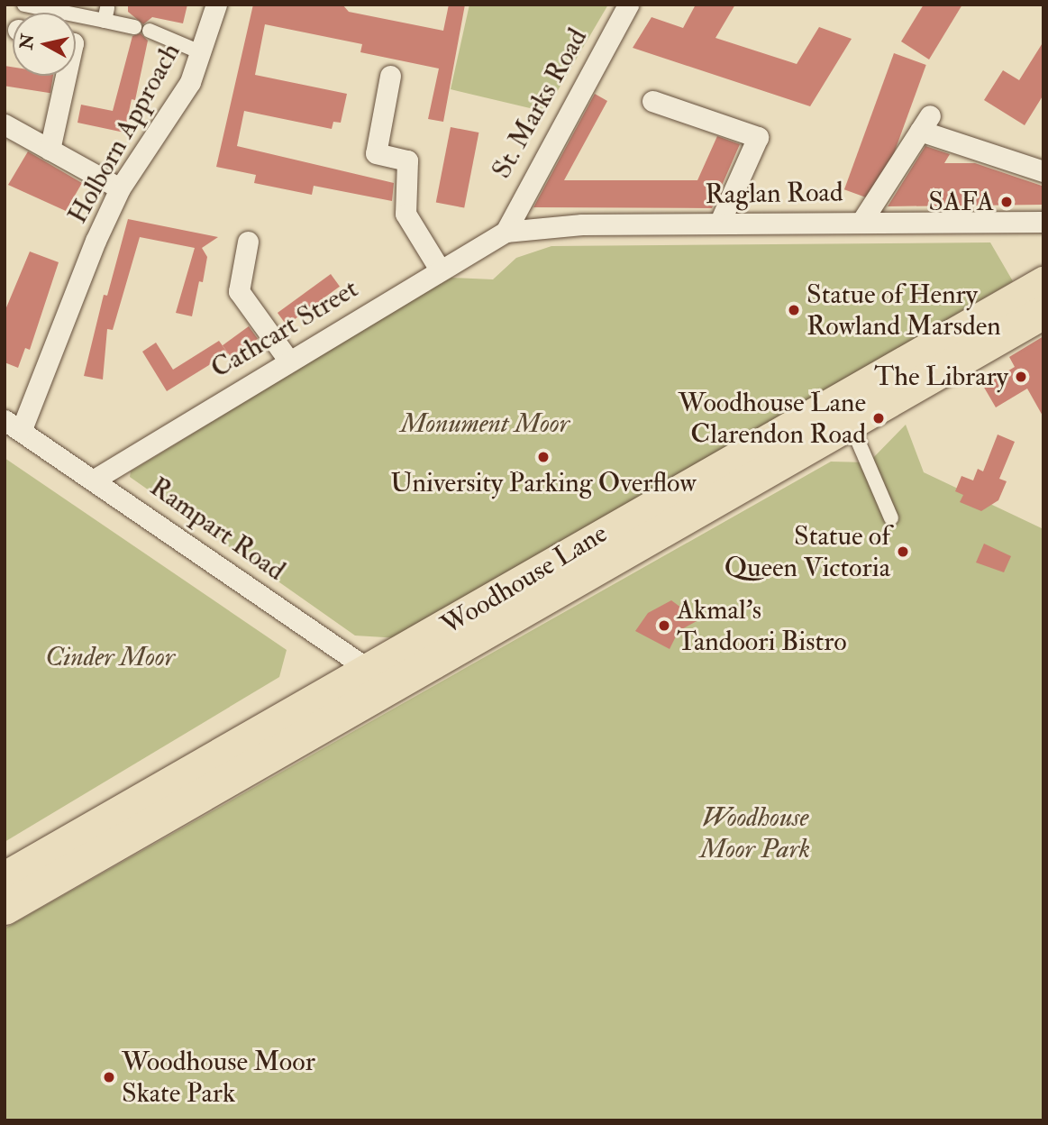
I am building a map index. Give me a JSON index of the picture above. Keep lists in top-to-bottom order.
{
  "streets": {
    "highway": ["Woodhouse Lane"],
    "street": [
      "St. Marks Road",
      "Holborn Approach",
      "Raglan Road",
      "Cathcart Street",
      "Rampart Road"
    ]
  },
  "crossings": [
    ["St. Marks Road", "Raglan Road"],
    ["St. Marks Road", "Cathcart Street"],
    ["Holborn Approach", "Rampart Road"],
    ["Raglan Road", "Cathcart Street"],
    ["Cathcart Street", "Rampart Road"],
    ["Rampart Road", "Woodhouse Lane"]
  ],
  "parks": ["Monument Moor", "Cinder Moor", "Woodhouse Moor Park"],
  "places": [
    "SAFA",
    "Statue of Henry Rowland Marsden",
    "The Library",
    "Woodhouse Lane Clarendon Road",
    "University Parking Overflow",
    "Statue of Queen Victoria",
    "Akmal's Tandoori Bistro",
    "Woodhouse Moor Skate Park"
  ],
  "north": "left"
}
